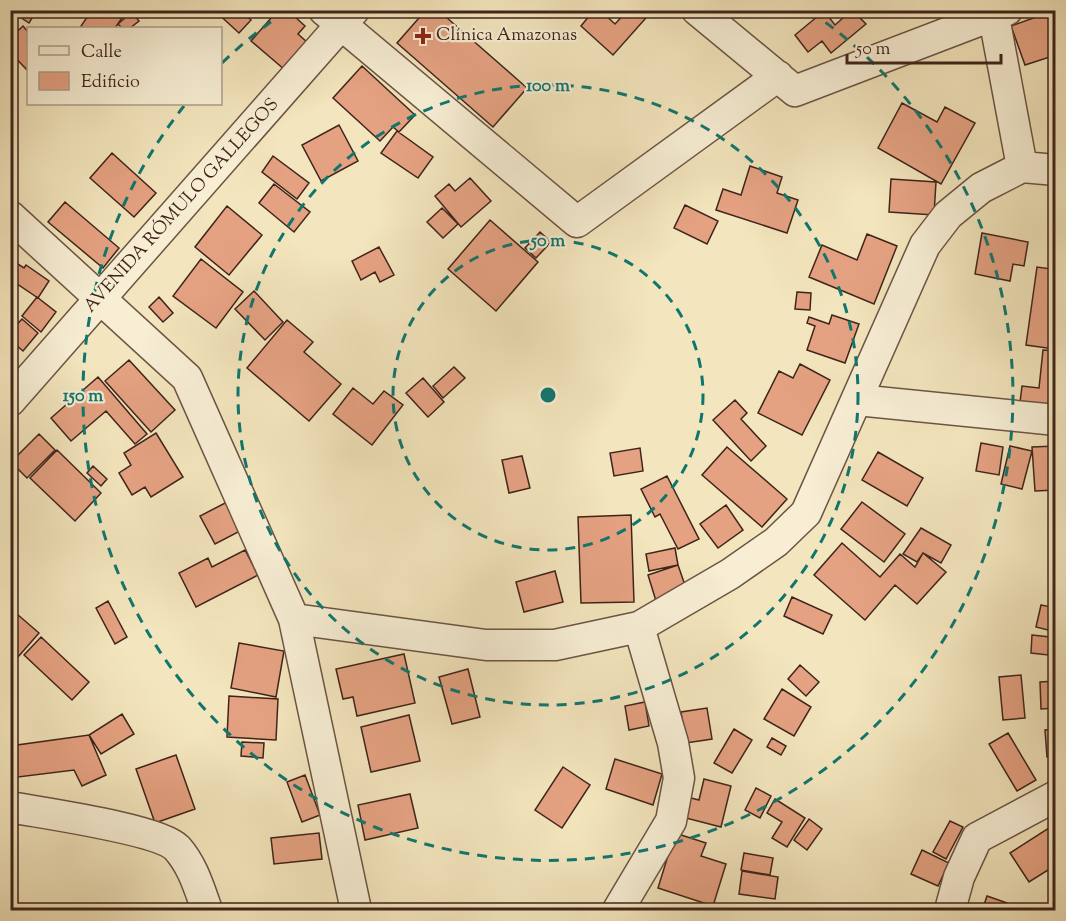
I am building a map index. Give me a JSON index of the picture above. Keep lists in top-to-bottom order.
{
  "streets": {
    "street": ["AVENIDA RÓMULO GALLEGOS"]
  },
  "places": {
    "health": ["Clínica Amazonas"]
  },
  "legend": ["Calle", "Edificio"],
  "scale_bar": "50 m",
  "rings": ["100 m", "50 m", "150 m"]
}
